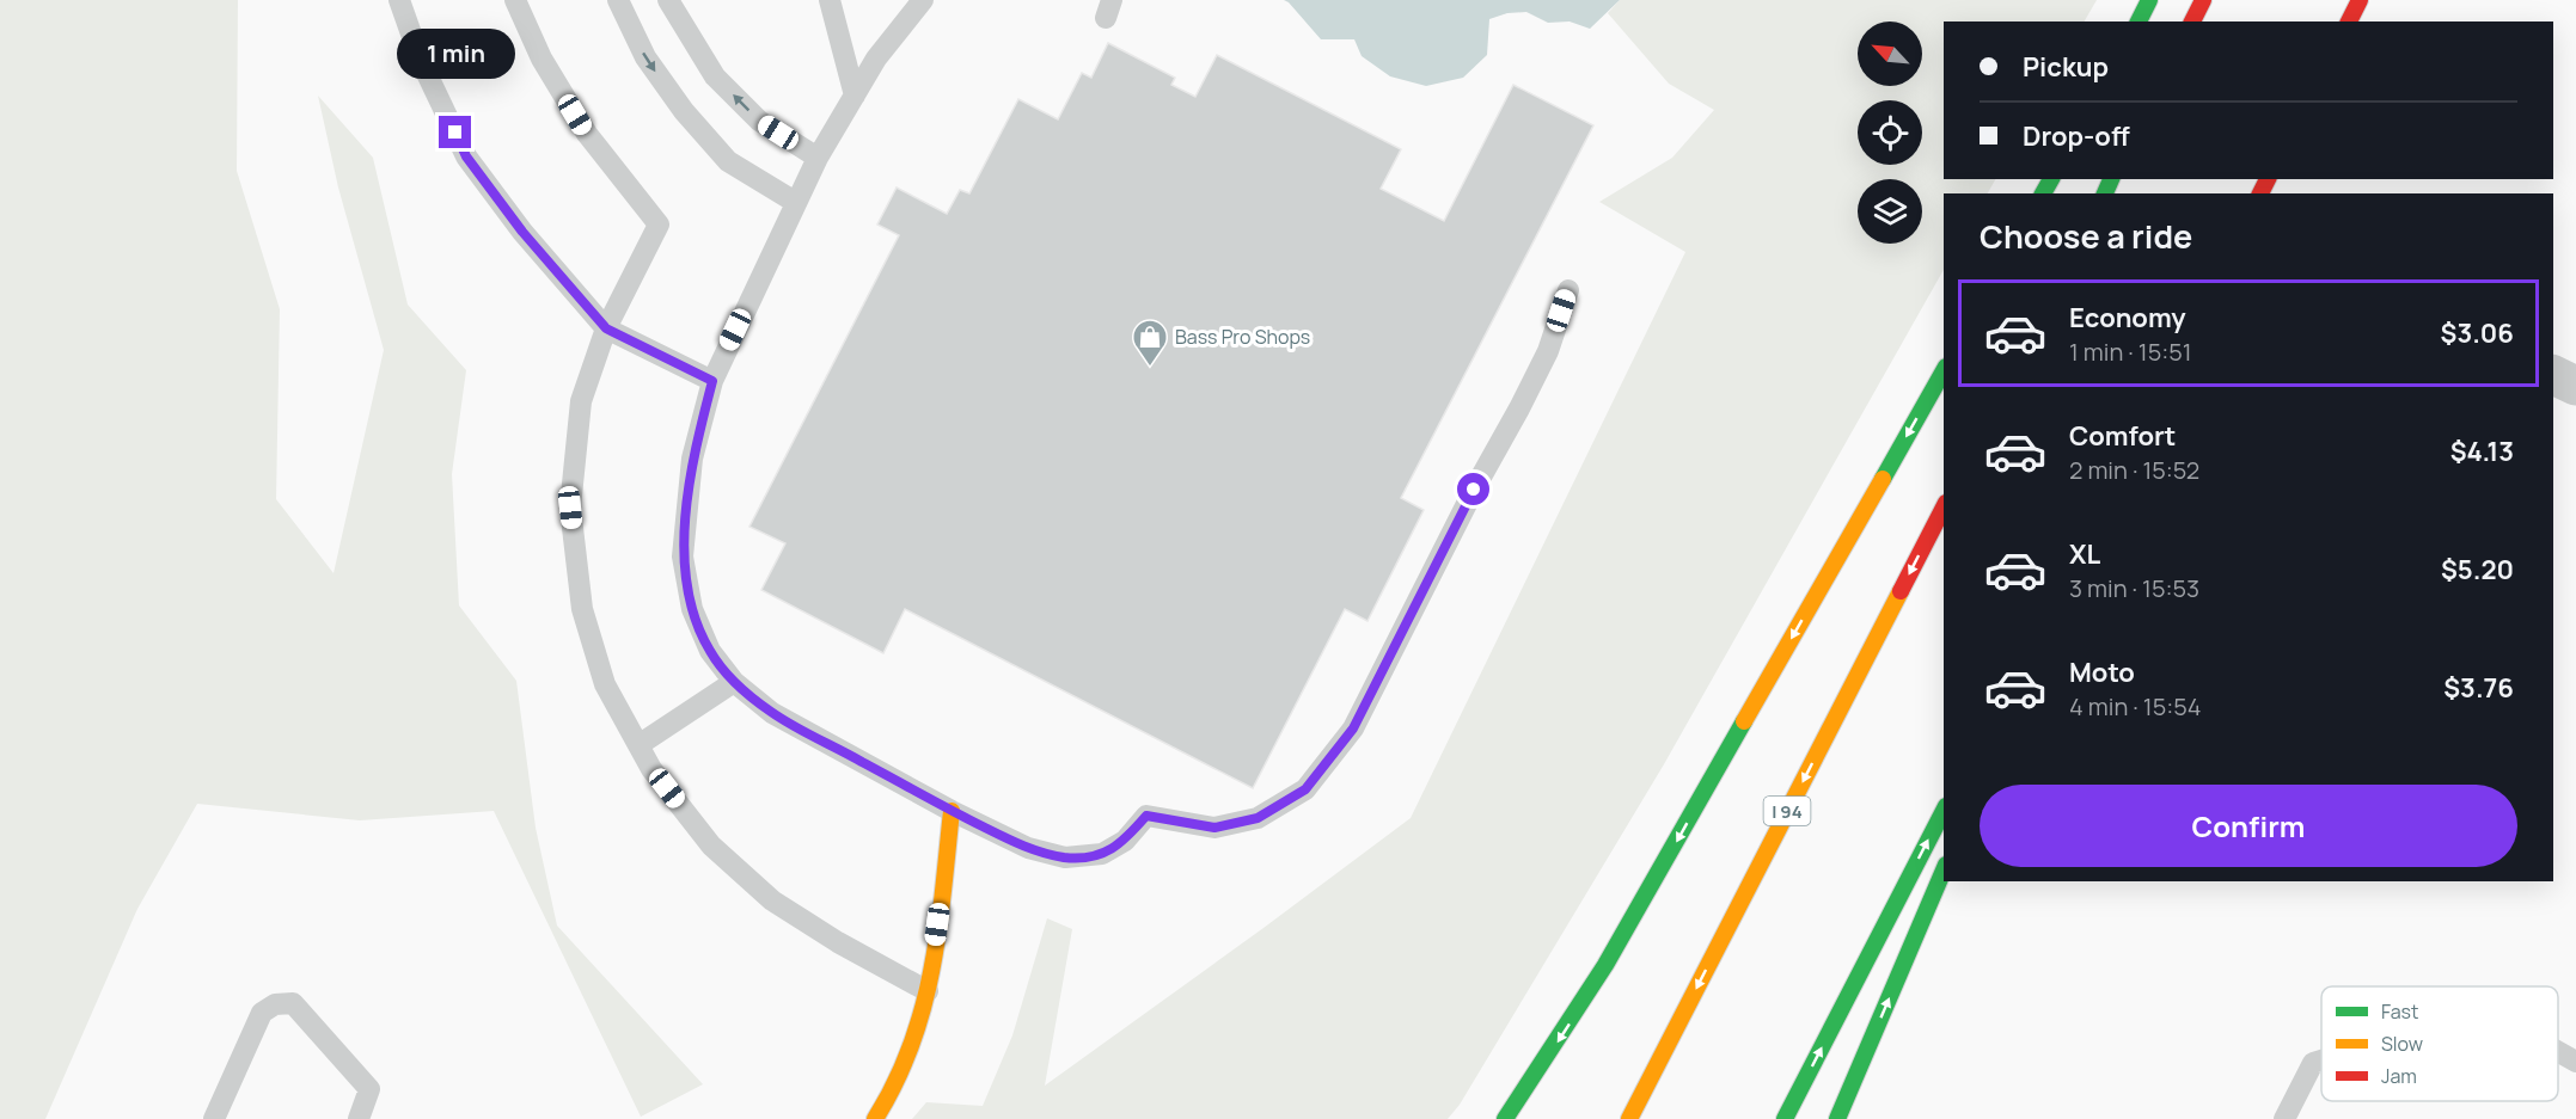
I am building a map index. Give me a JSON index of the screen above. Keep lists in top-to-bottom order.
{
  "streets": {
    "main road": ["I 94"]
  },
  "places": {
    "shop": ["Bass Pro Shops"]
  },
  "legend": ["Fast", "Slow", "Jam"],
  "north": "top left",
  "page": {
    "banner": ["Pickup", "Drop-off"],
    "bubble": "1 min",
    "heading": "Choose a ride",
    "list": [
      {
        "name": "Economy",
        "note": "1 min · 15:51",
        "value": "$3.06"
      },
      {
        "name": "Comfort",
        "note": "2 min · 15:52",
        "value": "$4.13"
      },
      {
        "name": "XL",
        "note": "3 min · 15:53",
        "value": "$5.20"
      },
      {
        "name": "Moto",
        "note": "4 min · 15:54",
        "value": "$3.76"
      }
    ],
    "buttons": "Confirm"
  }
}
